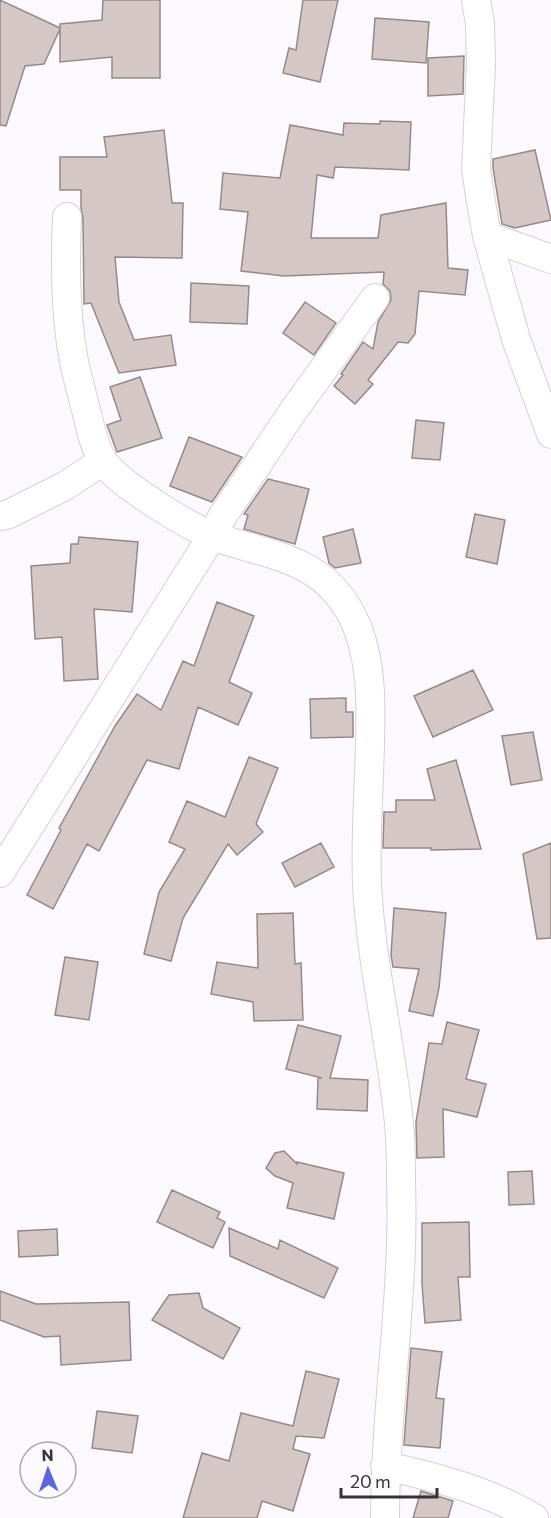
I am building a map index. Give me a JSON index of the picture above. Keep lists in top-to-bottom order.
{
  "scale_bar": "20 m",
  "north": "top"
}
